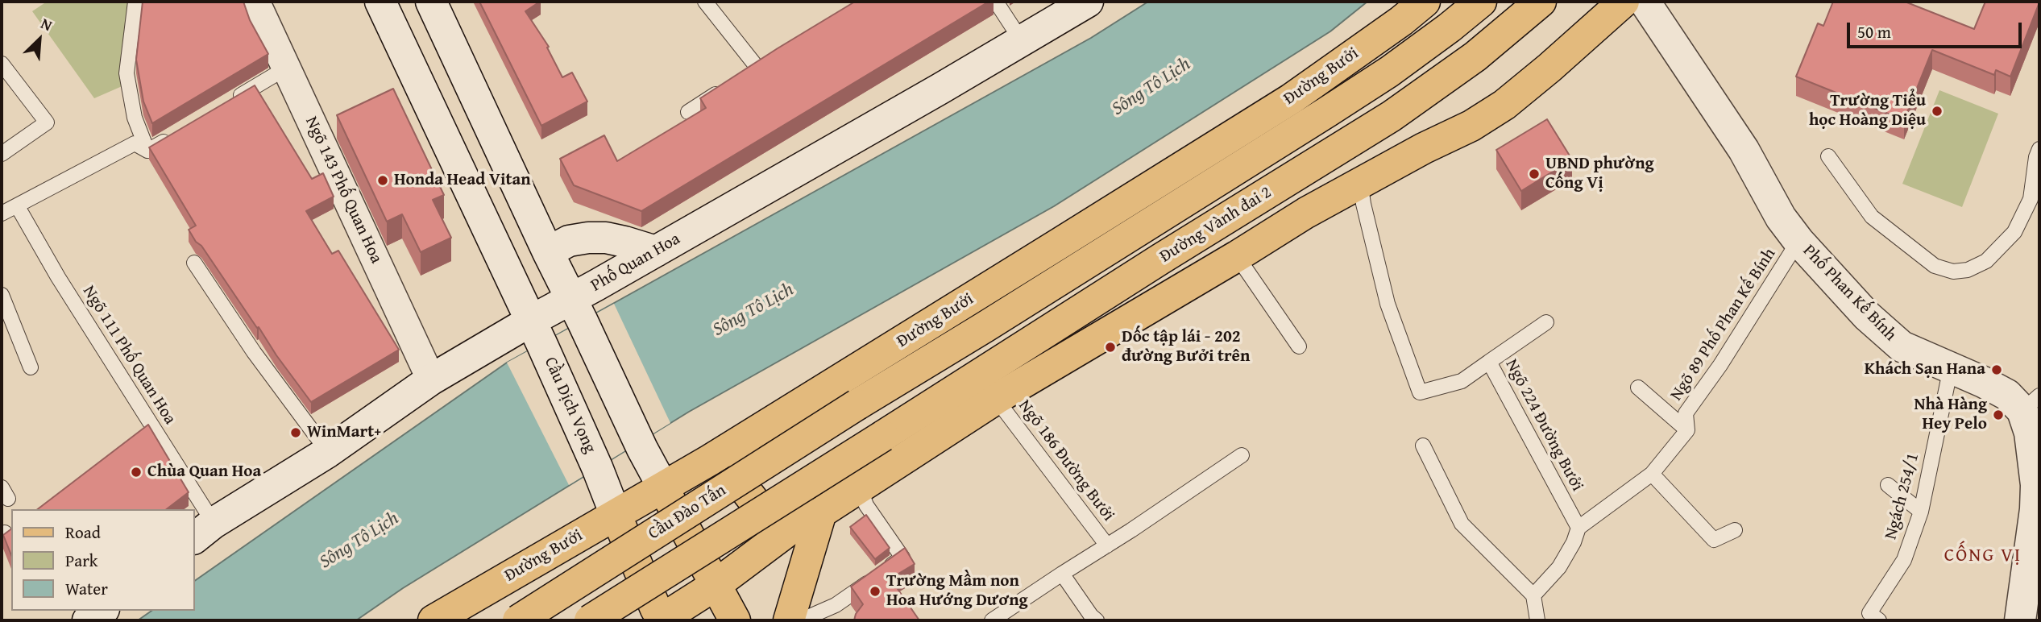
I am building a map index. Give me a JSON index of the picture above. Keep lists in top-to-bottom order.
{
  "streets": {
    "main road": [
      "Đường Bưởi",
      "Đường Vành đai 2",
      "Phố Quan Hoa",
      "Phố Phan Kế Bính",
      "Cầu Dịch Vọng",
      "Cầu Đào Tấn"
    ],
    "street": ["Ngõ 143 Phố Quan Hoa"],
    "lane": [
      "Ngõ 89 Phố Phan Kế Bính",
      "Ngõ 111 Phố Quan Hoa",
      "Ngõ 224 Đường Bưởi",
      "Ngõ 186 Đường Bưởi",
      "Ngách 254/1"
    ]
  },
  "crossings": [
    ["Đường Bưởi", "Cầu Dịch Vọng"],
    ["Ngõ 143 Phố Quan Hoa", "Phố Quan Hoa"],
    ["Phố Quan Hoa", "Ngõ 111 Phố Quan Hoa"],
    ["Phố Quan Hoa", "Cầu Dịch Vọng"],
    ["Phố Phan Kế Bính", "Ngõ 89 Phố Phan Kế Bính"],
    ["Phố Phan Kế Bính", "Ngách 254/1"]
  ],
  "districts": ["CỐNG VỊ"],
  "water": ["Sông Tô Lịch"],
  "places": [
    "Trường Tiểu học Hoàng Diệu",
    "UBND phường Cống Vị",
    "Honda Head Vitan",
    "Dốc tập lái - 202 đường Bưởi trên",
    "Khách Sạn Hana",
    "Nhà Hàng Hey Pelo",
    "WinMart+",
    "Chùa Quan Hoa",
    "Trường Mầm non Hoa Hướng Dương"
  ],
  "legend": ["Road", "Park", "Water"],
  "scale_bar": "50 m",
  "north": "top right"
}
